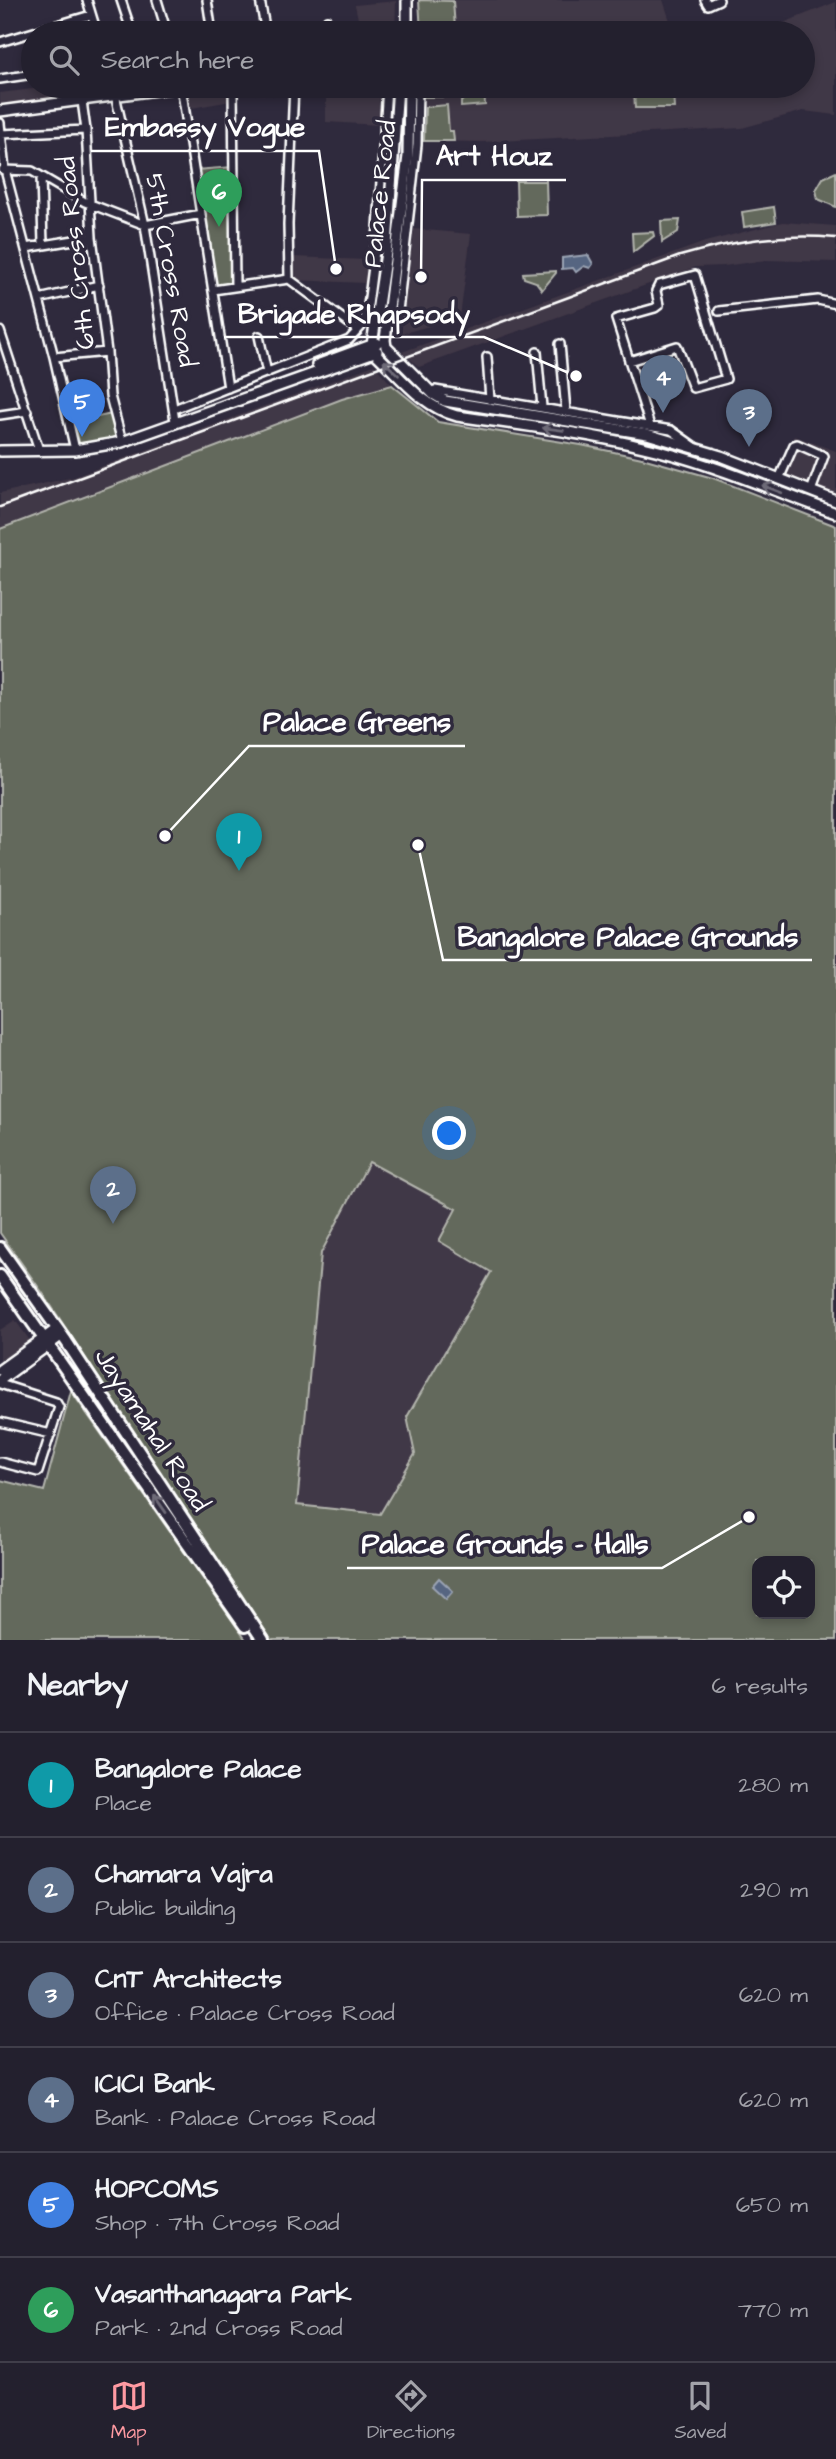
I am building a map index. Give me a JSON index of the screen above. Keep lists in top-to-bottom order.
{
  "streets": {
    "main road": ["Jayamahal Road"],
    "street": ["Palace Road", "6th Cross Road", "5th Cross Road"]
  },
  "places": [
    "Embassy Vogue",
    "Art Houz",
    "Brigade Rhapsody",
    "Palace Greens",
    "Bangalore Palace Grounds",
    "Palace Grounds - Halls"
  ],
  "page": {
    "search": "Search here",
    "pins": [
      "6",
      "4",
      "5",
      "3",
      "1",
      "2"
    ],
    "heading": ["Nearby", "6 results"],
    "list": [
      {
        "mark": "1",
        "name": "Bangalore Palace",
        "note": "Place",
        "value": "280 m"
      },
      {
        "mark": "2",
        "name": "Chamara Vajra",
        "note": "Public building",
        "value": "290 m"
      },
      {
        "mark": "3",
        "name": "CnT Architects",
        "note": "Office · Palace Cross Road",
        "value": "620 m"
      },
      {
        "mark": "4",
        "name": "ICICI Bank",
        "note": "Bank · Palace Cross Road",
        "value": "620 m"
      },
      {
        "mark": "5",
        "name": "HOPCOMS",
        "note": "Shop · 7th Cross Road",
        "value": "650 m"
      },
      {
        "mark": "6",
        "name": "Vasanthanagara Park",
        "note": "Park · 2nd Cross Road",
        "value": "770 m"
      }
    ],
    "nav": ["Map", "Directions", "Saved"]
  }
}
